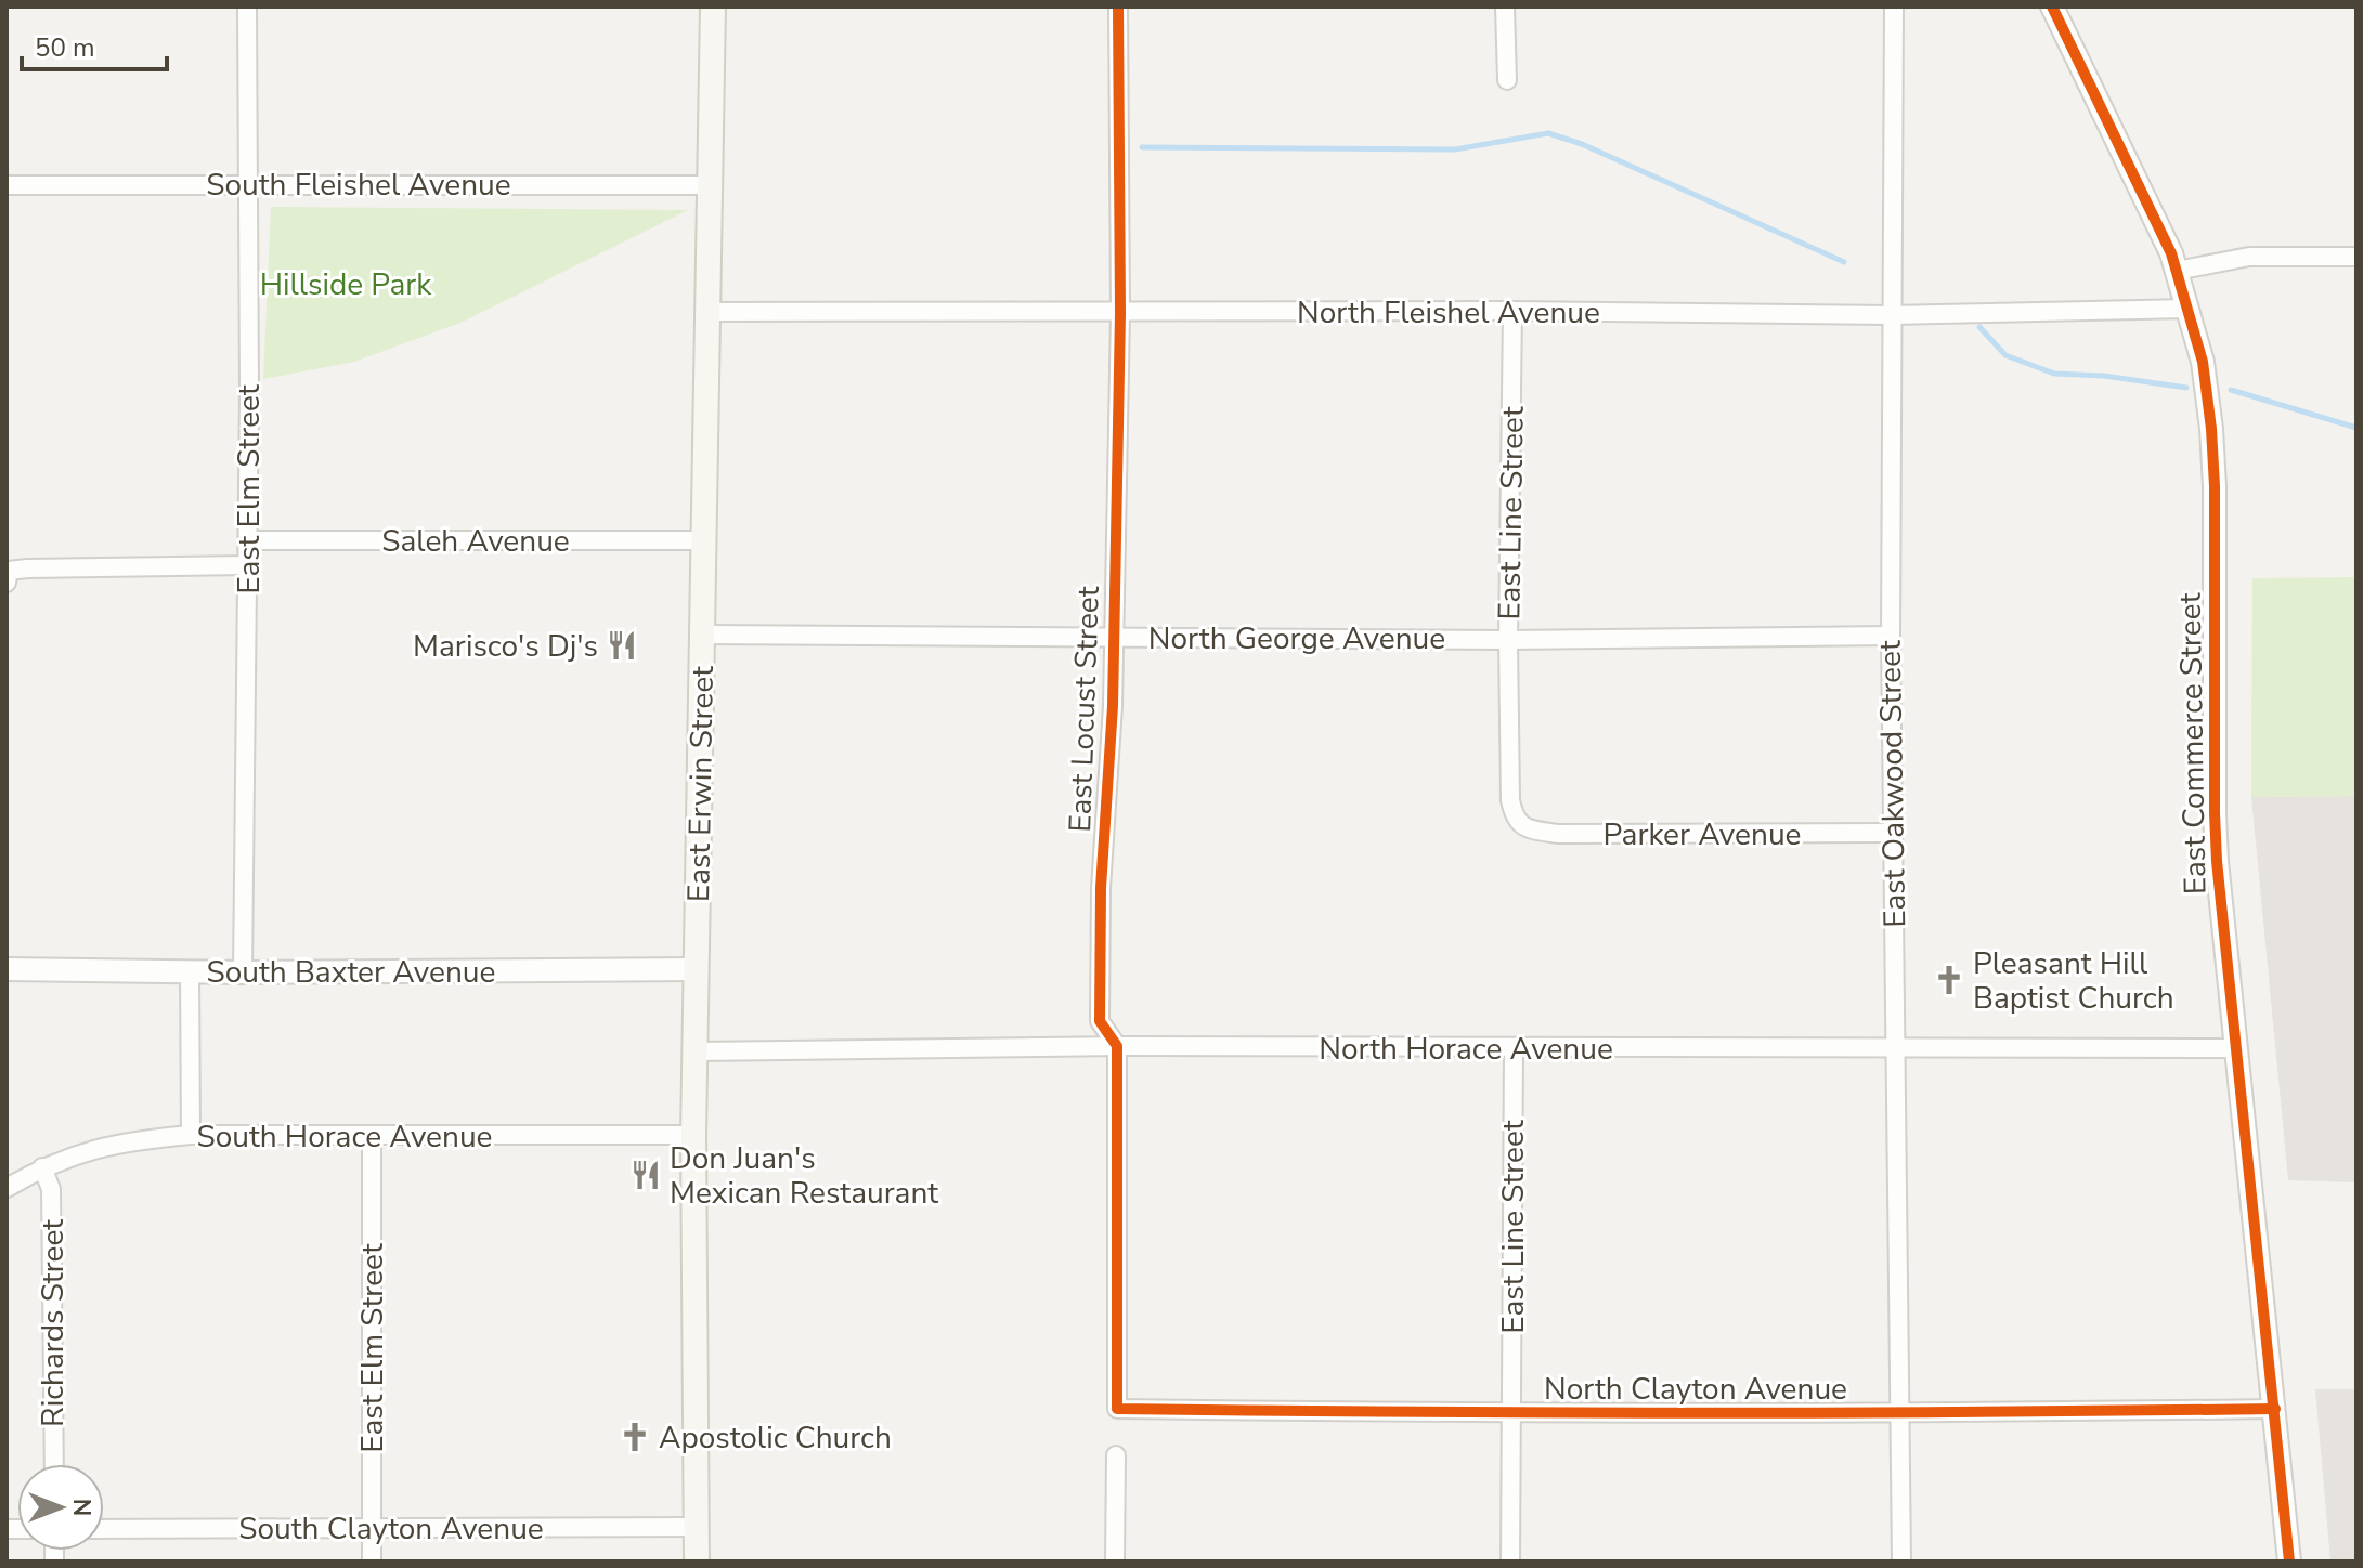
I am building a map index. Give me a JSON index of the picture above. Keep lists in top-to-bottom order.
{
  "streets": {
    "main road": ["East Erwin Street"],
    "street": [
      "South Fleishel Avenue",
      "North Fleishel Avenue",
      "East Elm Street",
      "East Line Street",
      "Saleh Avenue",
      "North George Avenue",
      "East Locust Street",
      "East Commerce Street",
      "East Oakwood Street",
      "Parker Avenue",
      "South Baxter Avenue",
      "North Horace Avenue",
      "South Horace Avenue",
      "Richards Street",
      "North Clayton Avenue",
      "South Clayton Avenue"
    ]
  },
  "crossings": [
    ["South Fleishel Avenue", "East Elm Street"],
    ["South Fleishel Avenue", "East Erwin Street"],
    ["North Fleishel Avenue", "East Line Street"],
    ["North Fleishel Avenue", "East Locust Street"],
    ["North Fleishel Avenue", "East Commerce Street"],
    ["North Fleishel Avenue", "East Erwin Street"],
    ["North Fleishel Avenue", "East Oakwood Street"],
    ["East Elm Street", "Saleh Avenue"],
    ["East Elm Street", "South Baxter Avenue"],
    ["East Elm Street", "South Horace Avenue"],
    ["East Elm Street", "South Clayton Avenue"],
    ["East Line Street", "North George Avenue"],
    ["East Line Street", "Parker Avenue"],
    ["East Line Street", "North Horace Avenue"],
    ["East Line Street", "North Clayton Avenue"],
    ["Saleh Avenue", "East Erwin Street"],
    ["North George Avenue", "East Locust Street"],
    ["North George Avenue", "East Erwin Street"],
    ["North George Avenue", "East Oakwood Street"],
    ["East Locust Street", "North Horace Avenue"],
    ["East Locust Street", "North Clayton Avenue"],
    ["East Commerce Street", "North Horace Avenue"],
    ["East Commerce Street", "North Clayton Avenue"],
    ["East Erwin Street", "South Baxter Avenue"],
    ["East Erwin Street", "North Horace Avenue"],
    ["East Erwin Street", "South Horace Avenue"],
    ["East Erwin Street", "South Clayton Avenue"],
    ["East Oakwood Street", "Parker Avenue"],
    ["East Oakwood Street", "North Horace Avenue"],
    ["East Oakwood Street", "North Clayton Avenue"],
    ["South Horace Avenue", "Richards Street"]
  ],
  "parks": ["Hillside Park"],
  "places": {
    "restaurant": ["Marisco's Dj's", "Don Juan's Mexican Restaurant"],
    "church": ["Pleasant Hill Baptist Church", "Apostolic Church"]
  },
  "scale_bar": "50 m",
  "north": "right"
}
